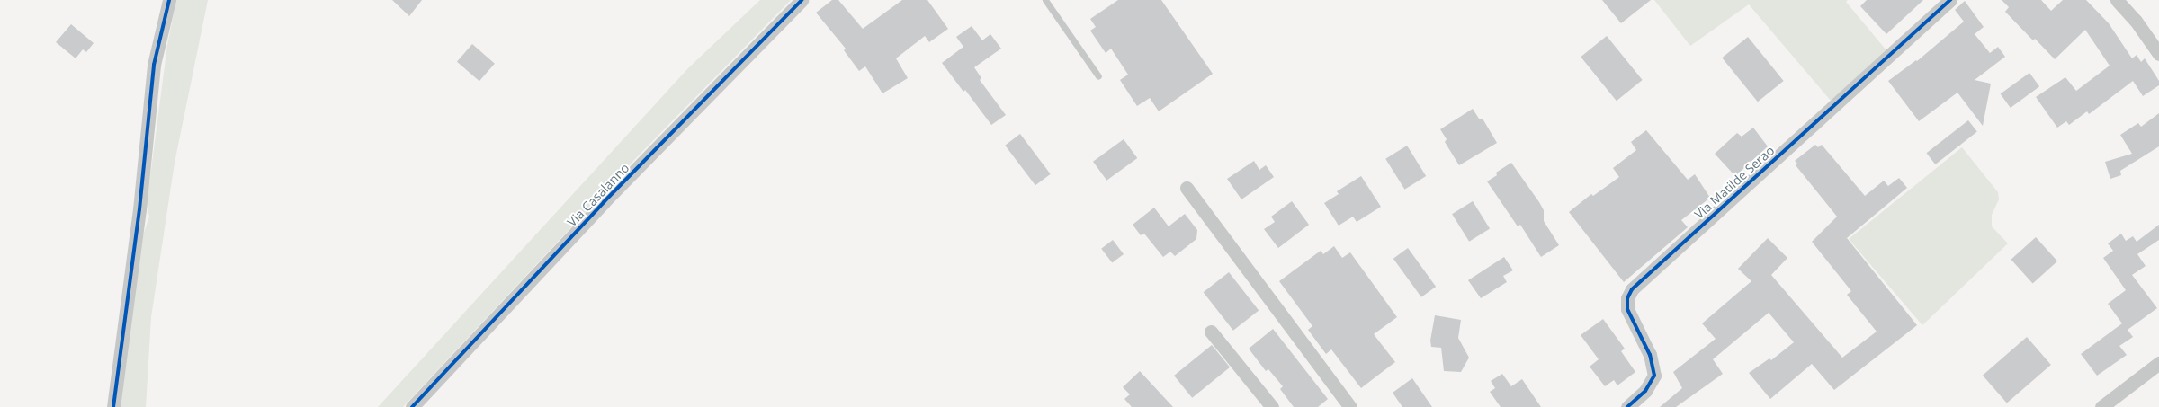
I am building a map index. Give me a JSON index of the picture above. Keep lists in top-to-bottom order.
{
  "streets": {
    "street": ["Via Matilde Serao", "Via Casalanno"]
  }
}
